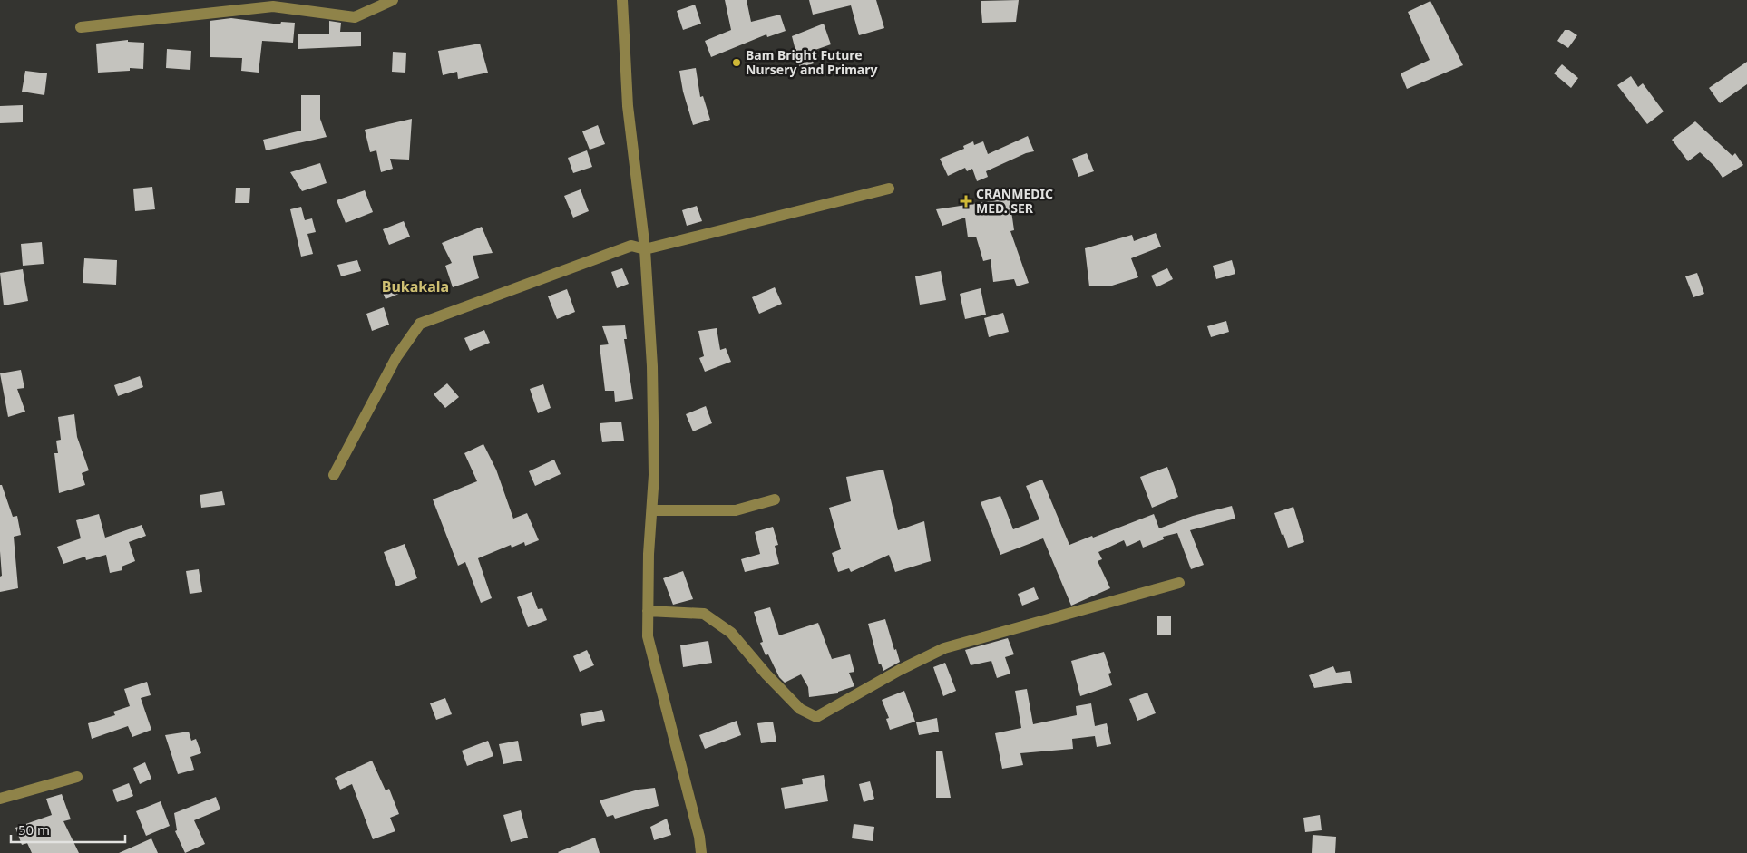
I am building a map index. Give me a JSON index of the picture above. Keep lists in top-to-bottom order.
{
  "districts": ["Bukakala"],
  "places": {
    "other": ["Bam Bright Future Nursery and Primary"],
    "health": ["CRANMEDIC MED. SER"]
  },
  "scale_bar": "50 m"
}
